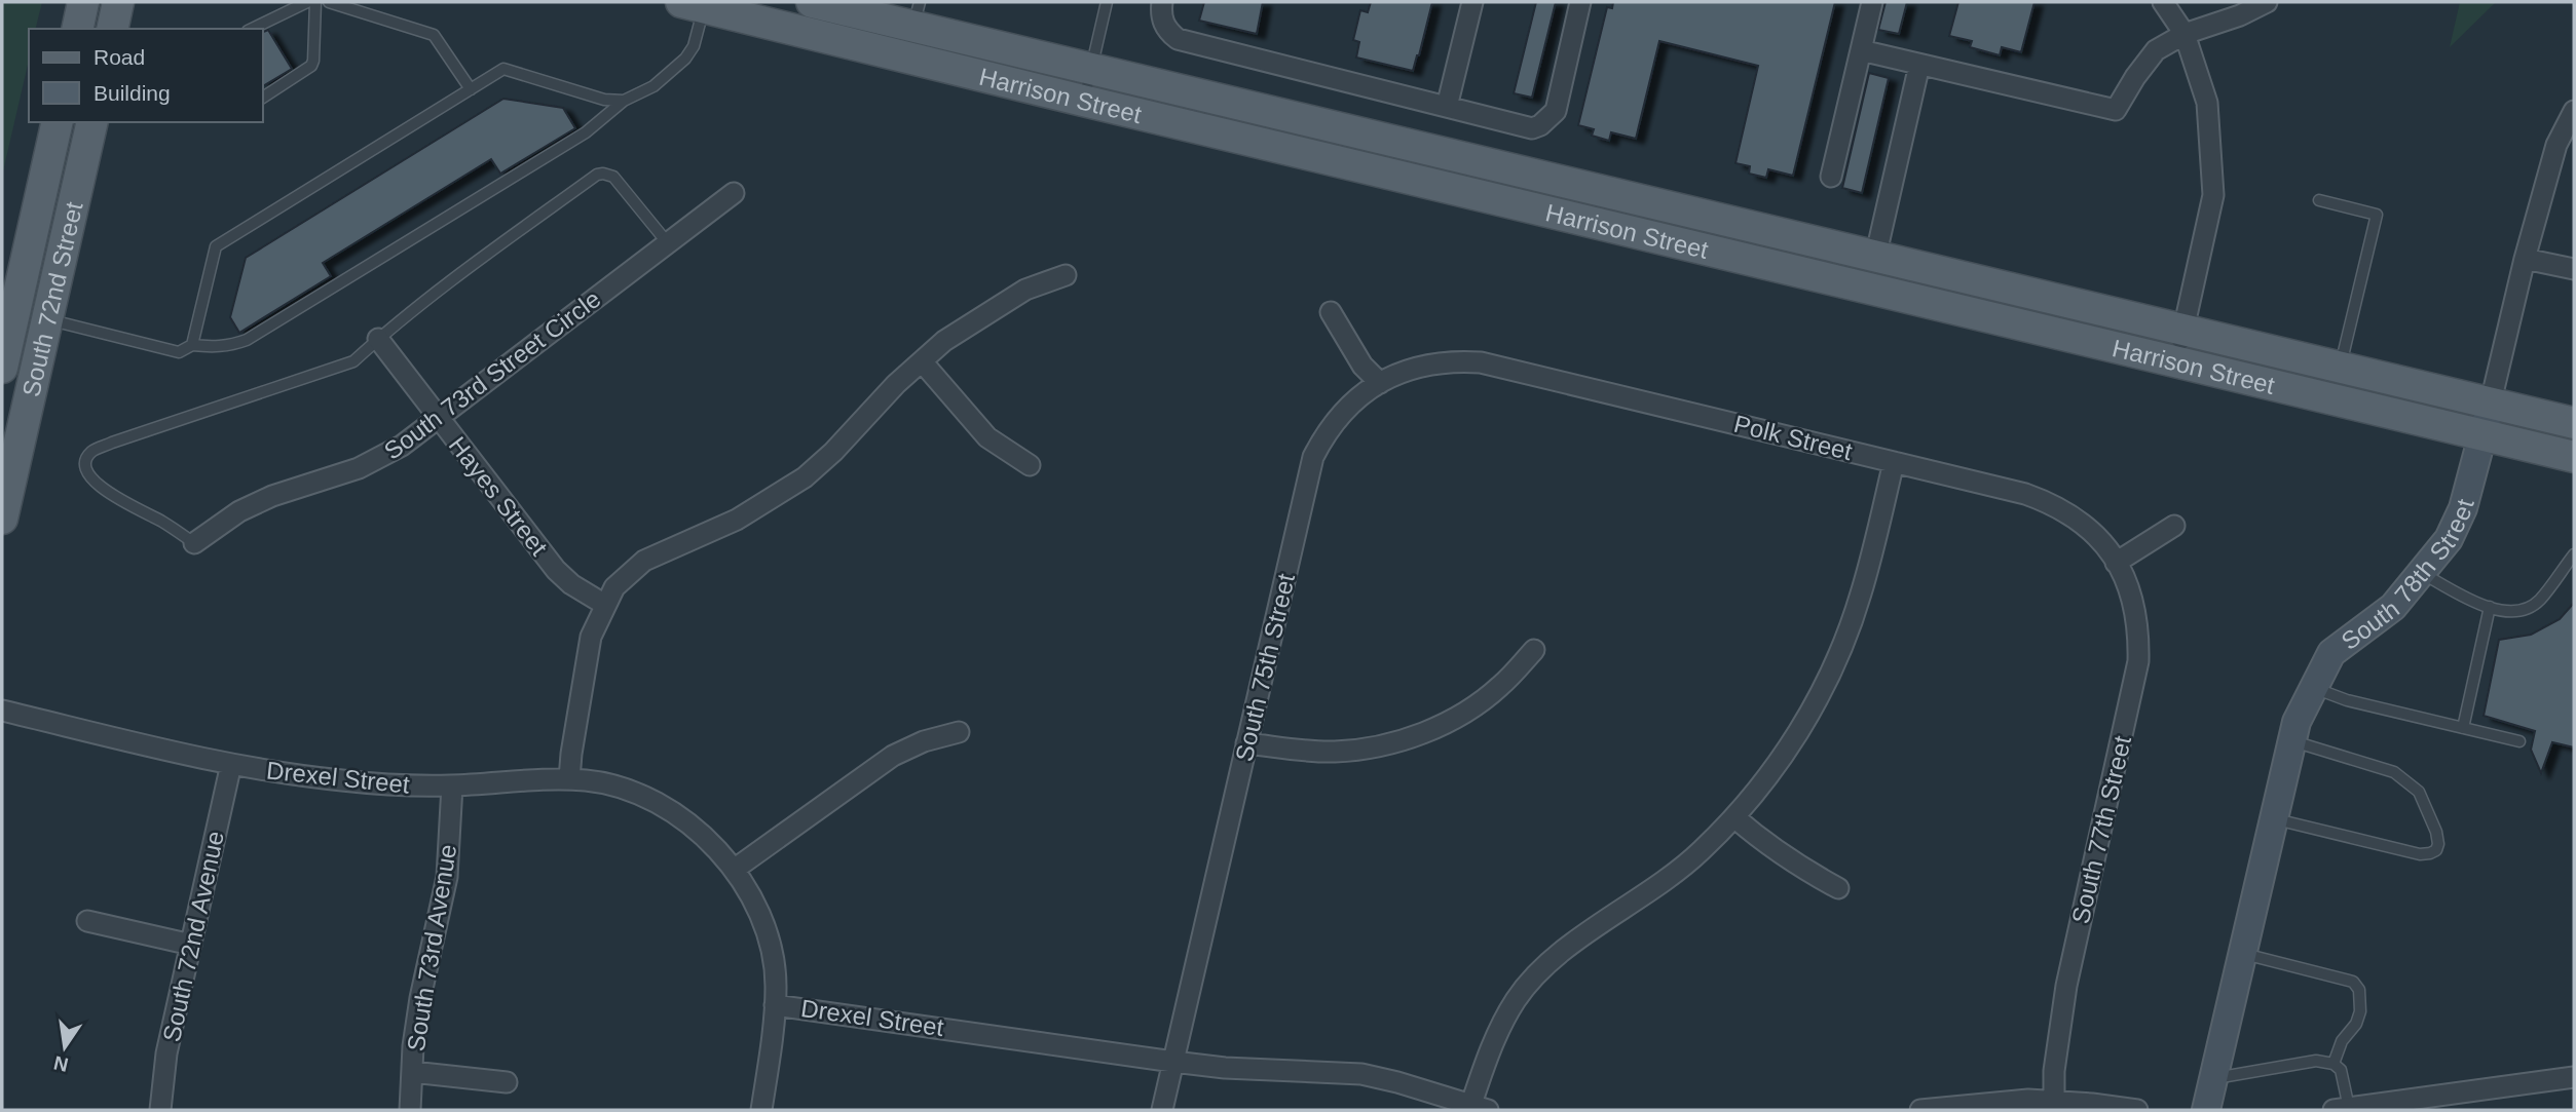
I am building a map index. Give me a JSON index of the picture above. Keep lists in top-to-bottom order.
{
  "streets": {
    "main road": ["Harrison Street", "South 72nd Street"],
    "street": [
      "South 73rd Street Circle",
      "Polk Street",
      "Hayes Street",
      "South 78th Street",
      "South 75th Street",
      "Drexel Street",
      "South 77th Street",
      "South 72nd Avenue",
      "South 73rd Avenue"
    ]
  },
  "crossings": [
    ["Harrison Street", "South 78th Street"],
    ["South 73rd Street Circle", "Hayes Street"],
    ["Polk Street", "South 75th Street"],
    ["Polk Street", "South 77th Street"],
    ["South 75th Street", "Drexel Street"],
    ["Drexel Street", "South 72nd Avenue"],
    ["Drexel Street", "South 73rd Avenue"]
  ],
  "legend": ["Road", "Building"],
  "north": "bottom"
}
